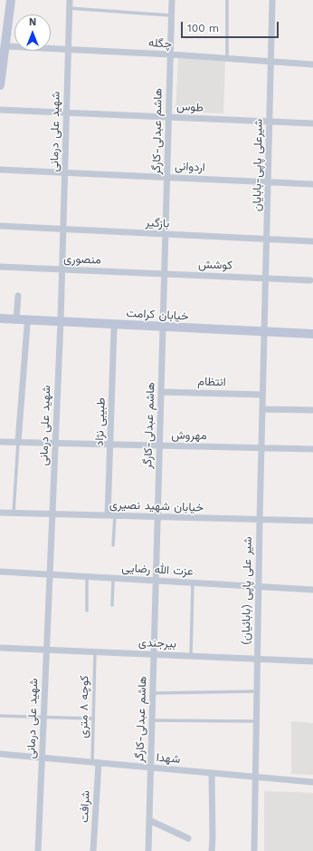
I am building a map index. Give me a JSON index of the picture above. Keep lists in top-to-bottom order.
{
  "streets": {
    "main road": ["خیابان کرامت"],
    "street": [
      "چگله",
      "طوس",
      "شهید علی درمانی",
      "هاشم عبدلی-کارگر",
      "شیرعلی پاپی-بابایان",
      "اردوانی",
      "بازگیر",
      "منصوری",
      "کوشش",
      "انتظام",
      "طبیبی نژاد",
      "مهروش",
      "خیابان شهید نصیری",
      "عزت الله رضایی",
      "شیر علی پاپی (بابائیان)",
      "بیرجندی",
      "شهدا",
      "شرافت"
    ],
    "lane": ["کوچه ۸ متری"]
  },
  "crossings": [
    ["چگله", "شهید علی درمانی"],
    ["چگله", "هاشم عبدلی-کارگر"],
    ["چگله", "شیرعلی پاپی-بابایان"],
    ["طوس", "شهید علی درمانی"],
    ["طوس", "هاشم عبدلی-کارگر"],
    ["طوس", "شیرعلی پاپی-بابایان"],
    ["شهید علی درمانی", "اردوانی"],
    ["شهید علی درمانی", "بازگیر"],
    ["شهید علی درمانی", "منصوری"],
    ["شهید علی درمانی", "خیابان کرامت"],
    ["شهید علی درمانی", "مهروش"],
    ["شهید علی درمانی", "خیابان شهید نصیری"],
    ["شهید علی درمانی", "عزت الله رضایی"],
    ["شهید علی درمانی", "بیرجندی"],
    ["شهید علی درمانی", "شهدا"],
    ["هاشم عبدلی-کارگر", "اردوانی"],
    ["هاشم عبدلی-کارگر", "بازگیر"],
    ["هاشم عبدلی-کارگر", "منصوری"],
    ["هاشم عبدلی-کارگر", "کوشش"],
    ["هاشم عبدلی-کارگر", "خیابان کرامت"],
    ["هاشم عبدلی-کارگر", "انتظام"],
    ["هاشم عبدلی-کارگر", "مهروش"],
    ["هاشم عبدلی-کارگر", "خیابان شهید نصیری"],
    ["هاشم عبدلی-کارگر", "عزت الله رضایی"],
    ["هاشم عبدلی-کارگر", "بیرجندی"],
    ["هاشم عبدلی-کارگر", "شهدا"],
    ["شیرعلی پاپی-بابایان", "اردوانی"],
    ["شیرعلی پاپی-بابایان", "بازگیر"],
    ["شیرعلی پاپی-بابایان", "کوشش"],
    ["شیرعلی پاپی-بابایان", "خیابان کرامت"],
    ["شیرعلی پاپی-بابایان", "شیر علی پاپی (بابائیان)"],
    ["منصوری", "کوشش"],
    ["خیابان کرامت", "طبیبی نژاد"],
    ["خیابان کرامت", "شیر علی پاپی (بابائیان)"],
    ["انتظام", "شیر علی پاپی (بابائیان)"],
    ["طبیبی نژاد", "مهروش"],
    ["طبیبی نژاد", "خیابان شهید نصیری"],
    ["مهروش", "شیر علی پاپی (بابائیان)"],
    ["خیابان شهید نصیری", "شیر علی پاپی (بابائیان)"],
    ["عزت الله رضایی", "شیر علی پاپی (بابائیان)"],
    ["شیر علی پاپی (بابائیان)", "بیرجندی"],
    ["شیر علی پاپی (بابائیان)", "شهدا"],
    ["بیرجندی", "کوچه ۸ متری"],
    ["کوچه ۸ متری", "شهدا"],
    ["کوچه ۸ متری", "شرافت"],
    ["شهدا", "شرافت"]
  ],
  "scale_bar": "100 m",
  "north": "top"
}
